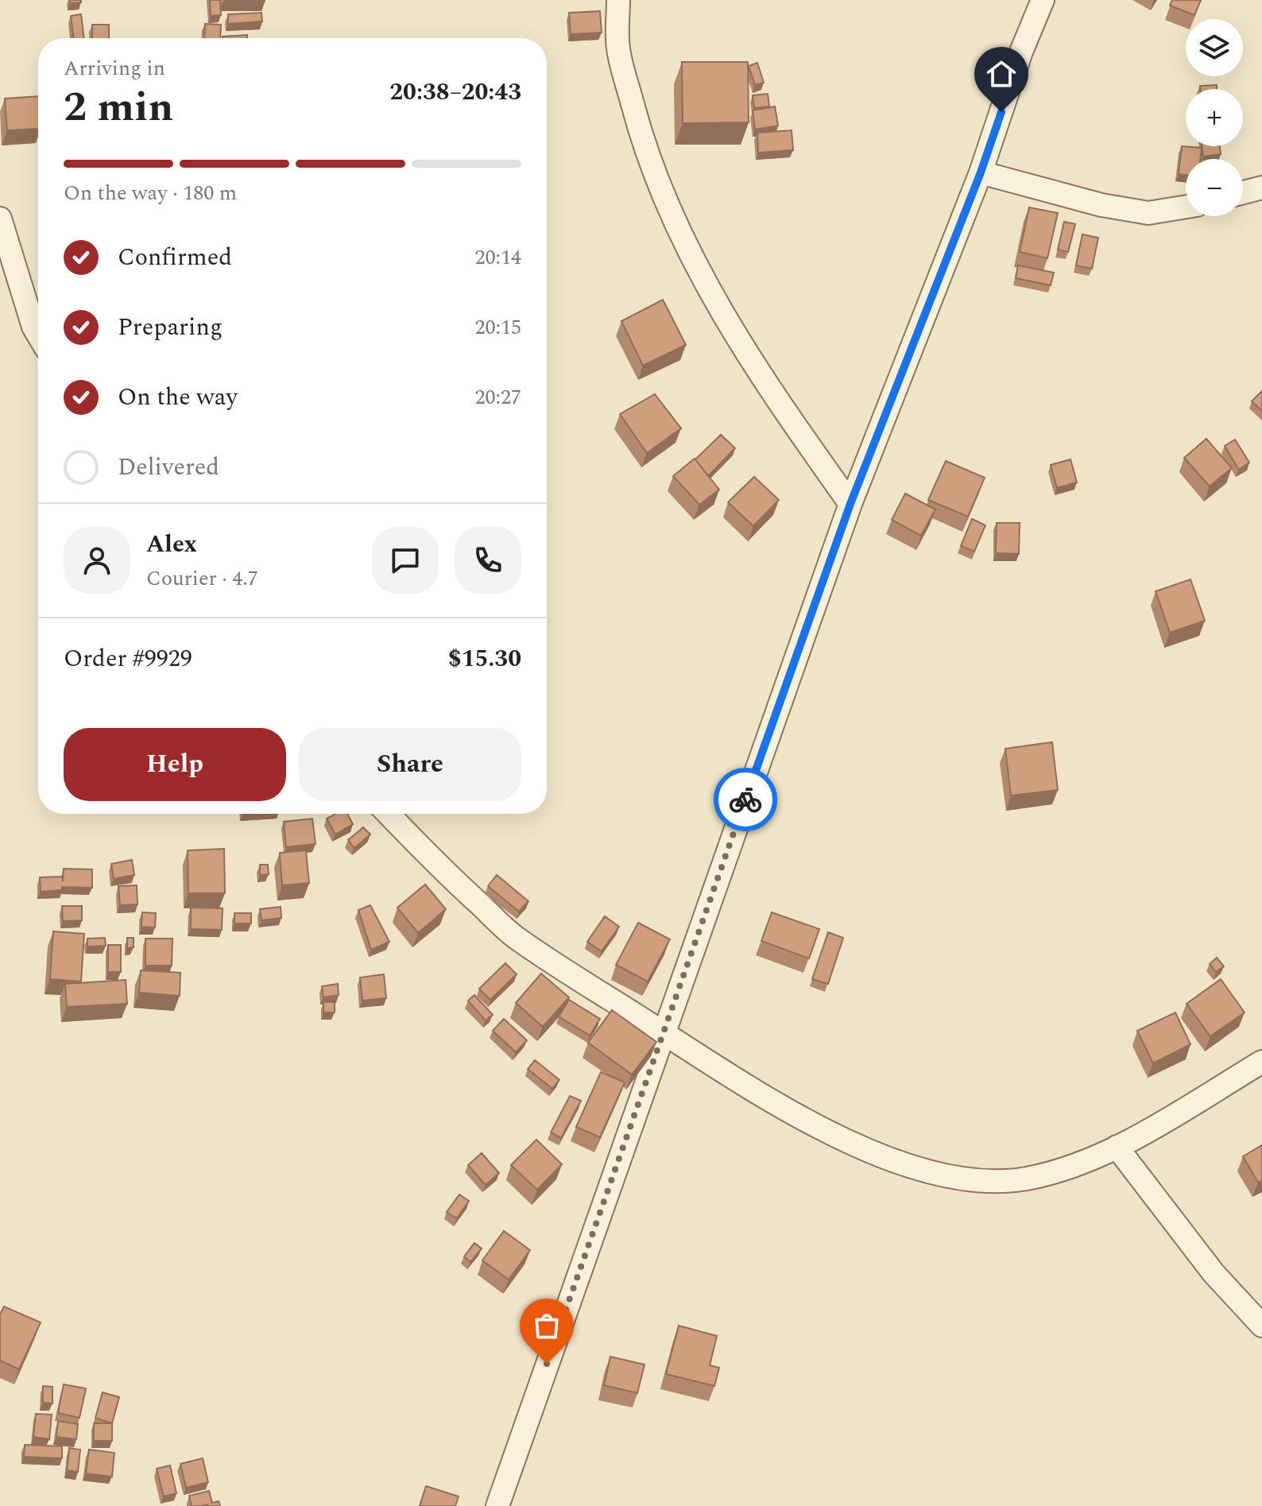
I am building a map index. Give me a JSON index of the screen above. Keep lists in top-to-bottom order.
{
  "page": {
    "map_buttons": ["+", "−"],
    "heading": ["2 min", "Arriving in", "20:38–20:43"],
    "panel": [
      "Alex",
      "Courier · 4.7",
      "Order #9929",
      "$15.30"
    ],
    "bar": "On the way · 180 m",
    "list": [
      ["Confirmed", "20:14"],
      ["Preparing", "20:15"],
      ["On the way", "20:27"],
      "Delivered"
    ],
    "buttons": ["Help", "Share"]
  }
}
